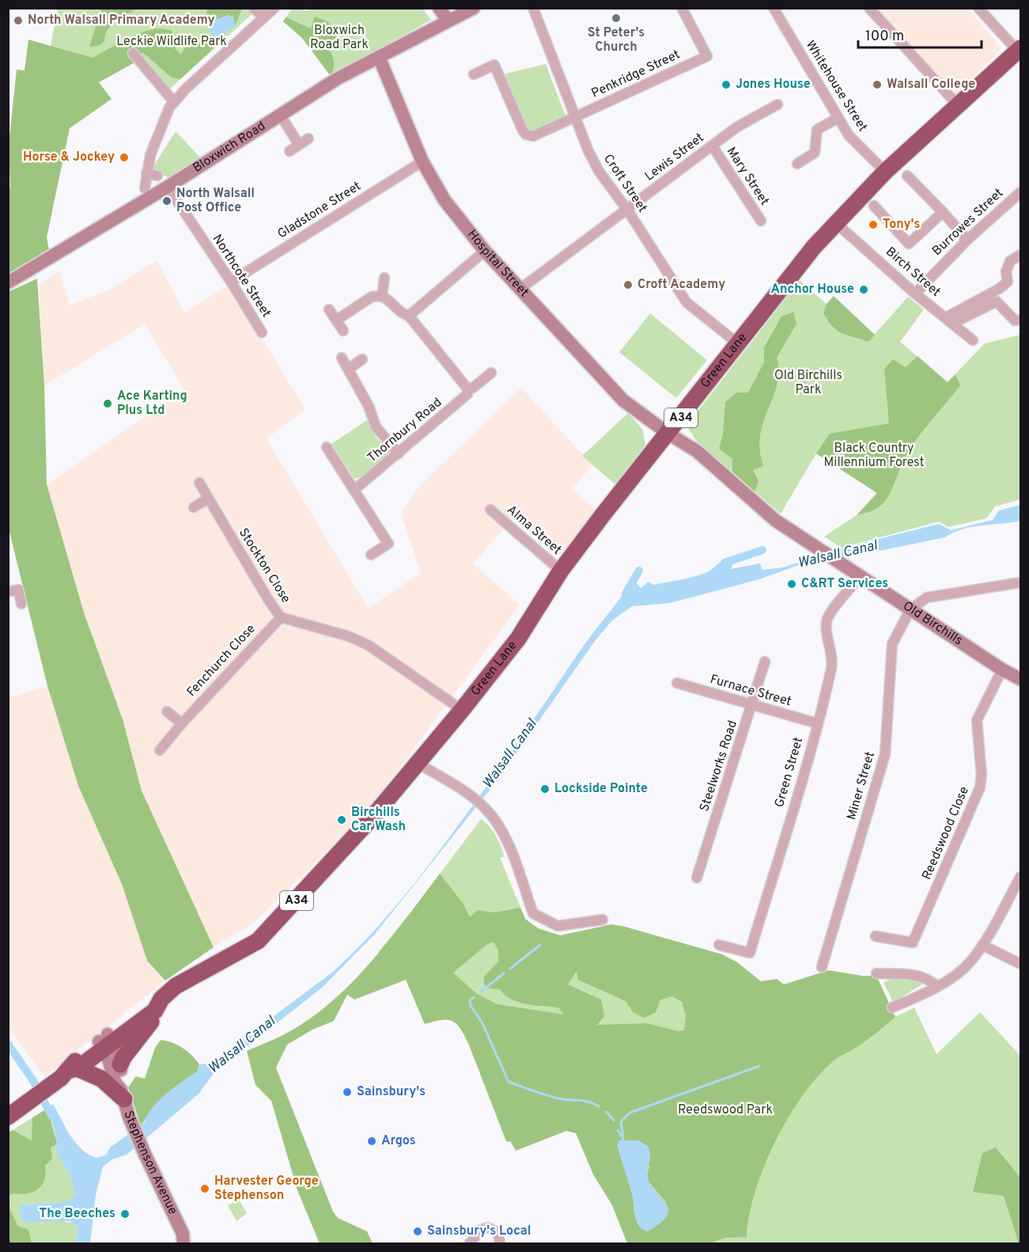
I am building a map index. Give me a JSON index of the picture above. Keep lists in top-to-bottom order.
{
  "streets": {
    "highway": ["Green Lane", "A34"],
    "street": [
      "Penkridge Street",
      "Whitehouse Street",
      "Bloxwich Road",
      "Lewis Street",
      "Mary Street",
      "Croft Street",
      "Gladstone Street",
      "Burrowes Street",
      "Hospital Street",
      "Birch Street",
      "Northcote Street",
      "Thornbury Road",
      "Alma Street",
      "Stockton Close",
      "Old Birchills",
      "Fenchurch Close",
      "Furnace Street",
      "Steelworks Road",
      "Green Street",
      "Miner Street",
      "Reedswood Close",
      "Stephenson Avenue"
    ]
  },
  "crossings": [
    ["Penkridge Street", "Croft Street"],
    ["Whitehouse Street", "Green Lane"],
    ["Bloxwich Road", "Hospital Street"],
    ["Bloxwich Road", "Northcote Street"],
    ["Lewis Street", "Mary Street"],
    ["Lewis Street", "Croft Street"],
    ["Lewis Street", "Hospital Street"],
    ["Croft Street", "Green Lane"],
    ["Gladstone Street", "Hospital Street"],
    ["Gladstone Street", "Northcote Street"],
    ["Burrowes Street", "Birch Street"],
    ["Hospital Street", "Green Lane"],
    ["Hospital Street", "Old Birchills"],
    ["Birch Street", "Green Lane"],
    ["Green Lane", "A34"],
    ["Green Lane", "Alma Street"],
    ["Green Lane", "Stockton Close"],
    ["Green Lane", "Old Birchills"],
    ["A34", "Stephenson Avenue"],
    ["Stockton Close", "Fenchurch Close"],
    ["Old Birchills", "Green Street"],
    ["Old Birchills", "Miner Street"],
    ["Old Birchills", "Reedswood Close"],
    ["Furnace Street", "Steelworks Road"],
    ["Furnace Street", "Green Street"]
  ],
  "water": ["Walsall Canal"],
  "parks": [
    "Bloxwich Road Park",
    "Leckie Wildlife Park",
    "Old Birchills Park",
    "Black Country Millennium Forest",
    "Reedswood Park"
  ],
  "places": [
    "St Peter's Church",
    "North Walsall Primary Academy",
    "Jones House",
    "Walsall College",
    "Horse & Jockey",
    "North Walsall Post Office",
    "Tony's",
    "Croft Academy",
    "Anchor House",
    "Ace Karting Plus Ltd",
    "C&RT Services",
    "Lockside Pointe",
    "Birchills Car Wash",
    "Sainsbury's",
    "Argos",
    "Harvester George Stephenson",
    "The Beeches",
    "Sainsbury's Local"
  ],
  "scale_bar": "100 m"
}
